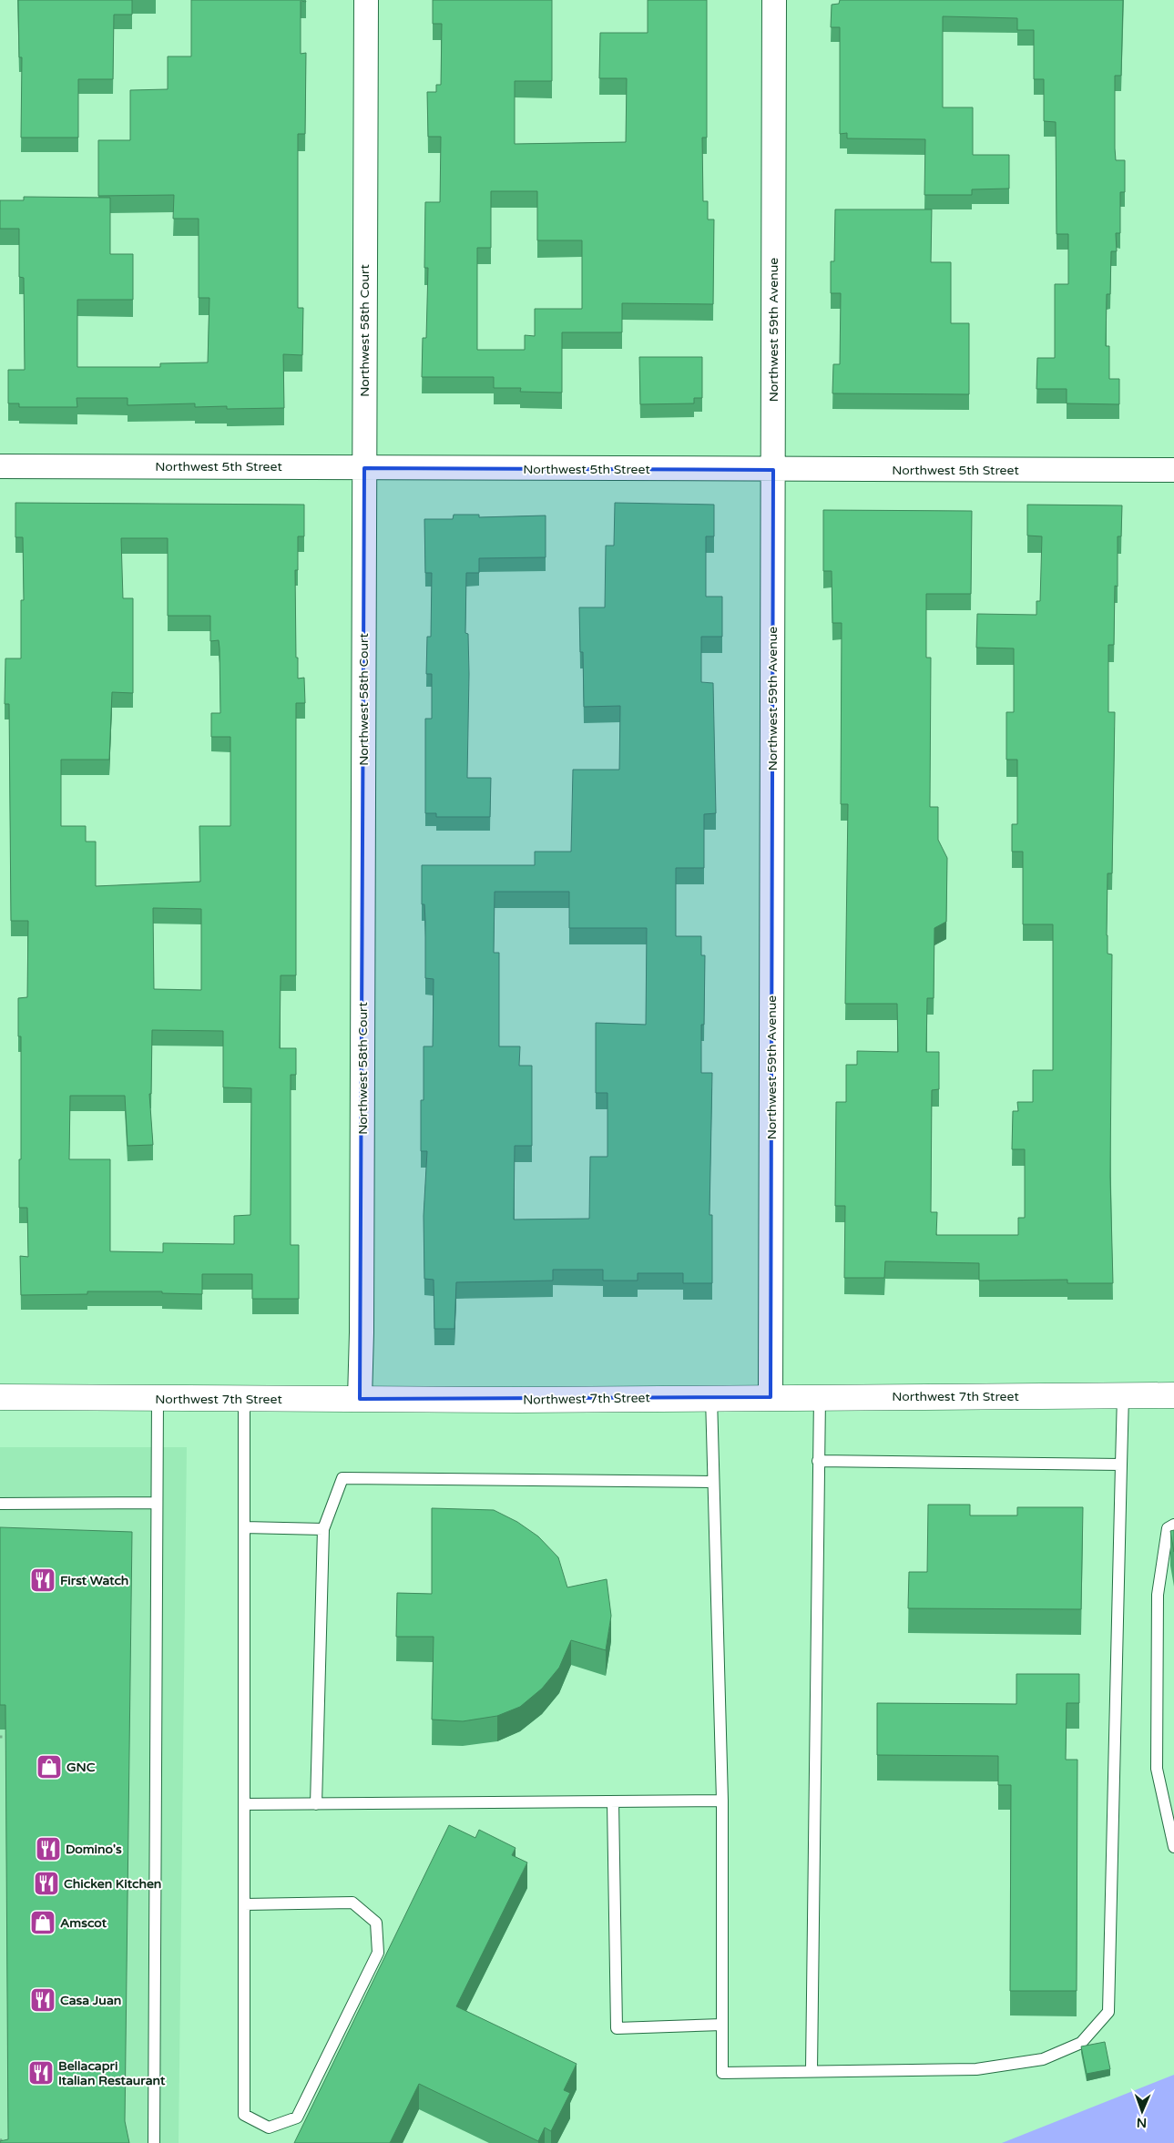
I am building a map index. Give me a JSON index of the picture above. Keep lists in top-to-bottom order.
{
  "streets": {
    "main road": ["Northwest 7th Street"],
    "street": ["Northwest 59th Avenue", "Northwest 58th Court", "Northwest 5th Street"]
  },
  "crossings": [
    ["Northwest 59th Avenue", "Northwest 5th Street"],
    ["Northwest 59th Avenue", "Northwest 7th Street"],
    ["Northwest 58th Court", "Northwest 5th Street"],
    ["Northwest 58th Court", "Northwest 7th Street"]
  ],
  "places": {
    "restaurant": [
      "First Watch",
      "Domino's",
      "Chicken Kitchen",
      "Casa Juan",
      "Bellacapri Italian Restaurant"
    ],
    "shop": ["GNC", "Amscot"]
  },
  "north": "bottom"
}
